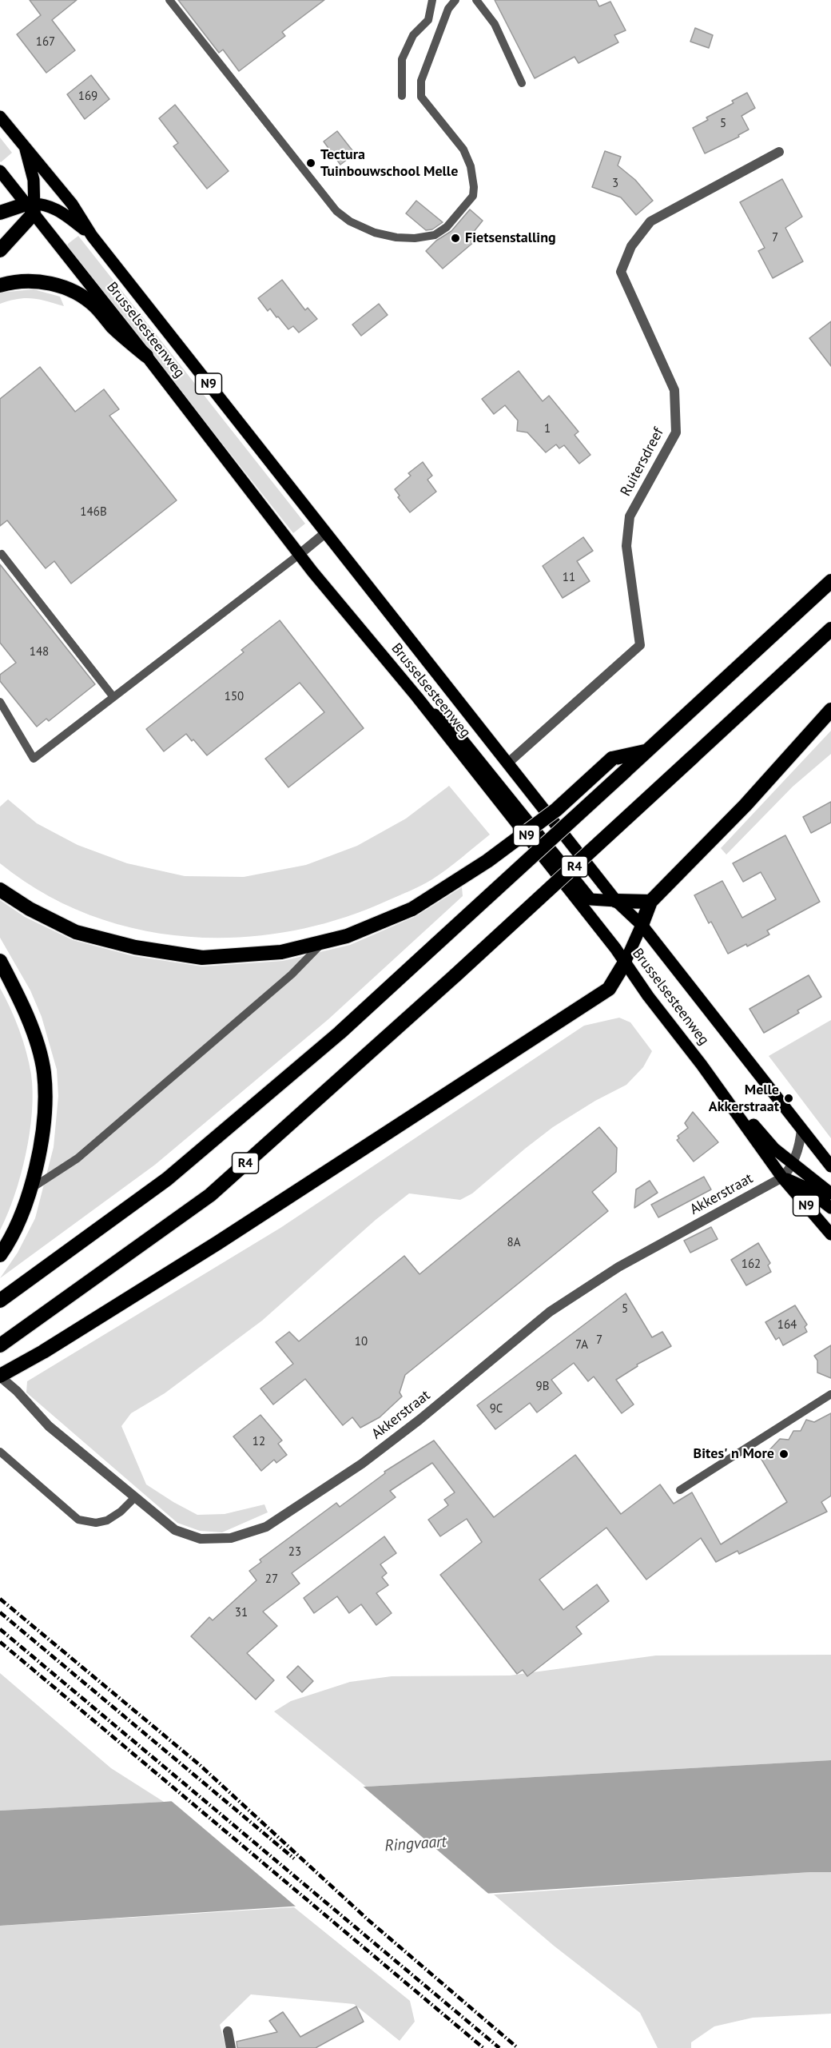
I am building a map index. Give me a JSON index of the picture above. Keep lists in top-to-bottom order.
{
  "streets": {
    "highway": ["R4"],
    "main road": ["Brusselsesteenweg", "N9"],
    "street": ["Ruitersdreef", "Akkerstraat"]
  },
  "crossings": [
    ["Brusselsesteenweg", "Ruitersdreef"],
    ["Brusselsesteenweg", "Akkerstraat"]
  ],
  "water": ["Ringvaart"],
  "places": [
    "Tectura Tuinbouwschool Melle",
    "Fietsenstalling",
    "Melle Akkerstraat",
    "Bites' n More"
  ],
  "house_numbers": [
    "167",
    "169",
    "5",
    "3",
    "7",
    "1",
    "146B",
    "11",
    "148",
    "150",
    "8A",
    "162",
    "5",
    "164",
    "7",
    "10",
    "7A",
    "9B",
    "9C",
    "12",
    "23",
    "27",
    "31"
  ]
}
